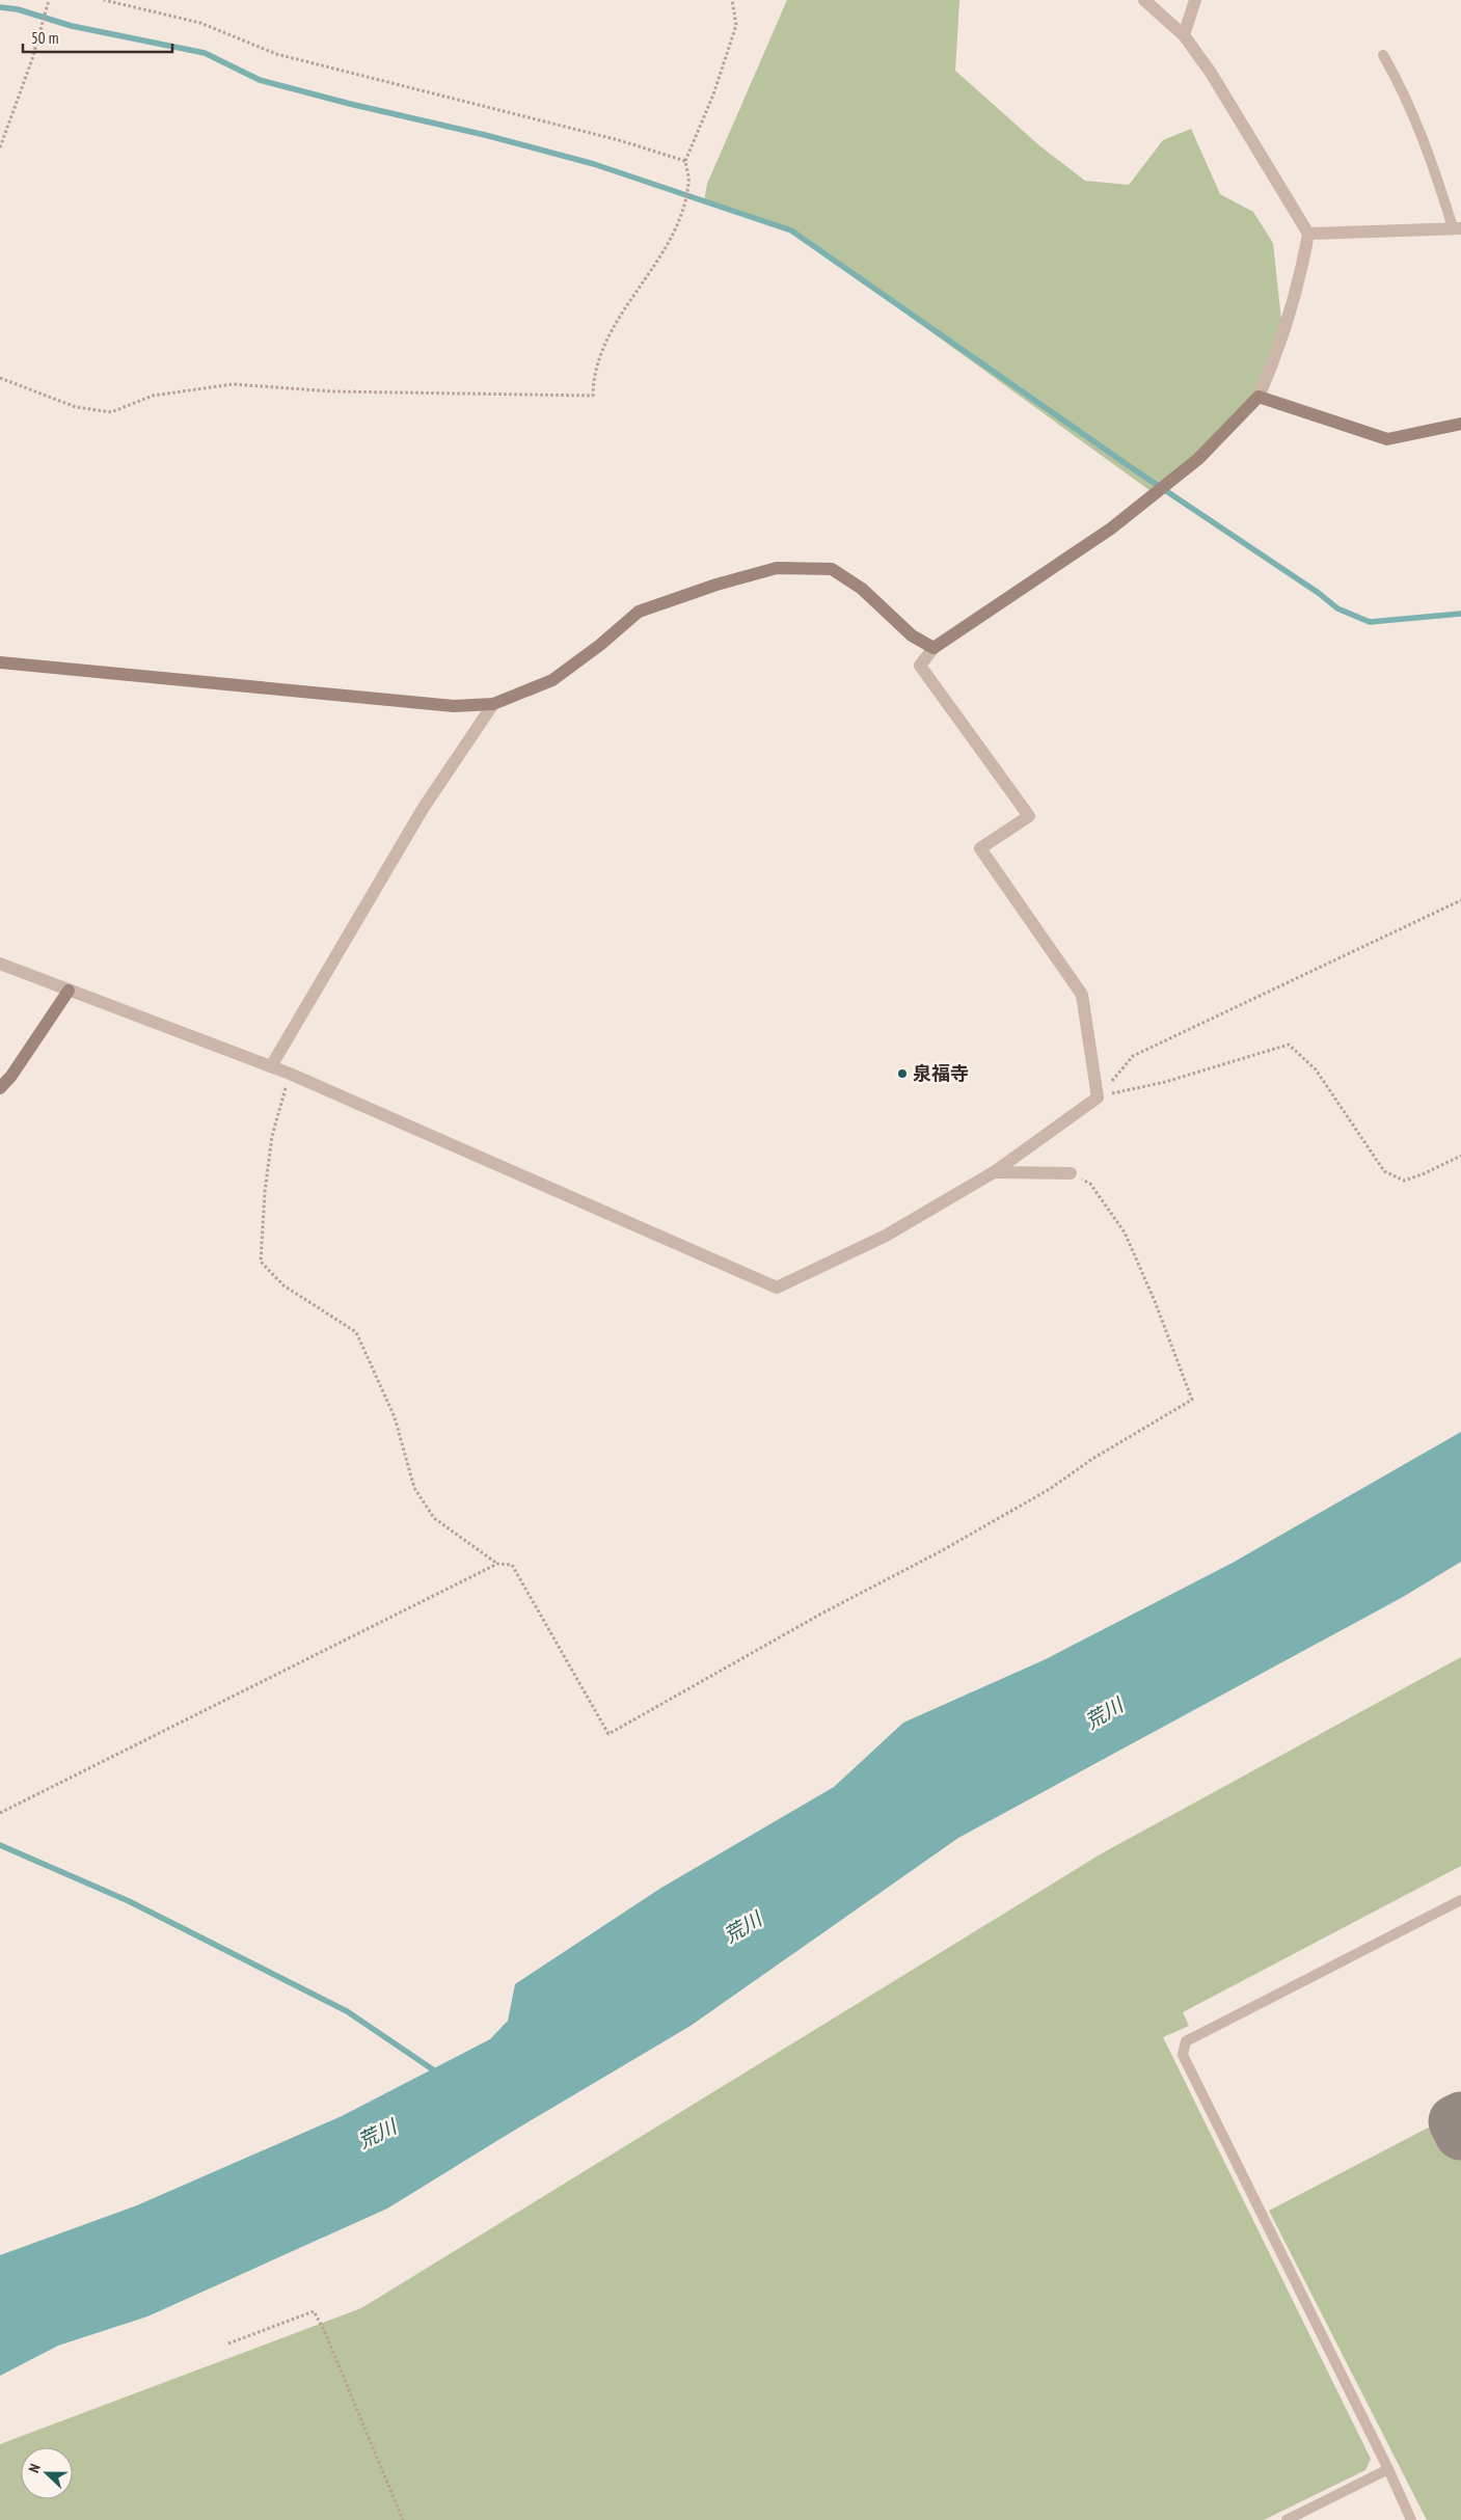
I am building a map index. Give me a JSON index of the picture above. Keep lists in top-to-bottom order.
{
  "water": ["荒川"],
  "places": ["泉福寺"],
  "scale_bar": "50 m",
  "north": "left"
}
